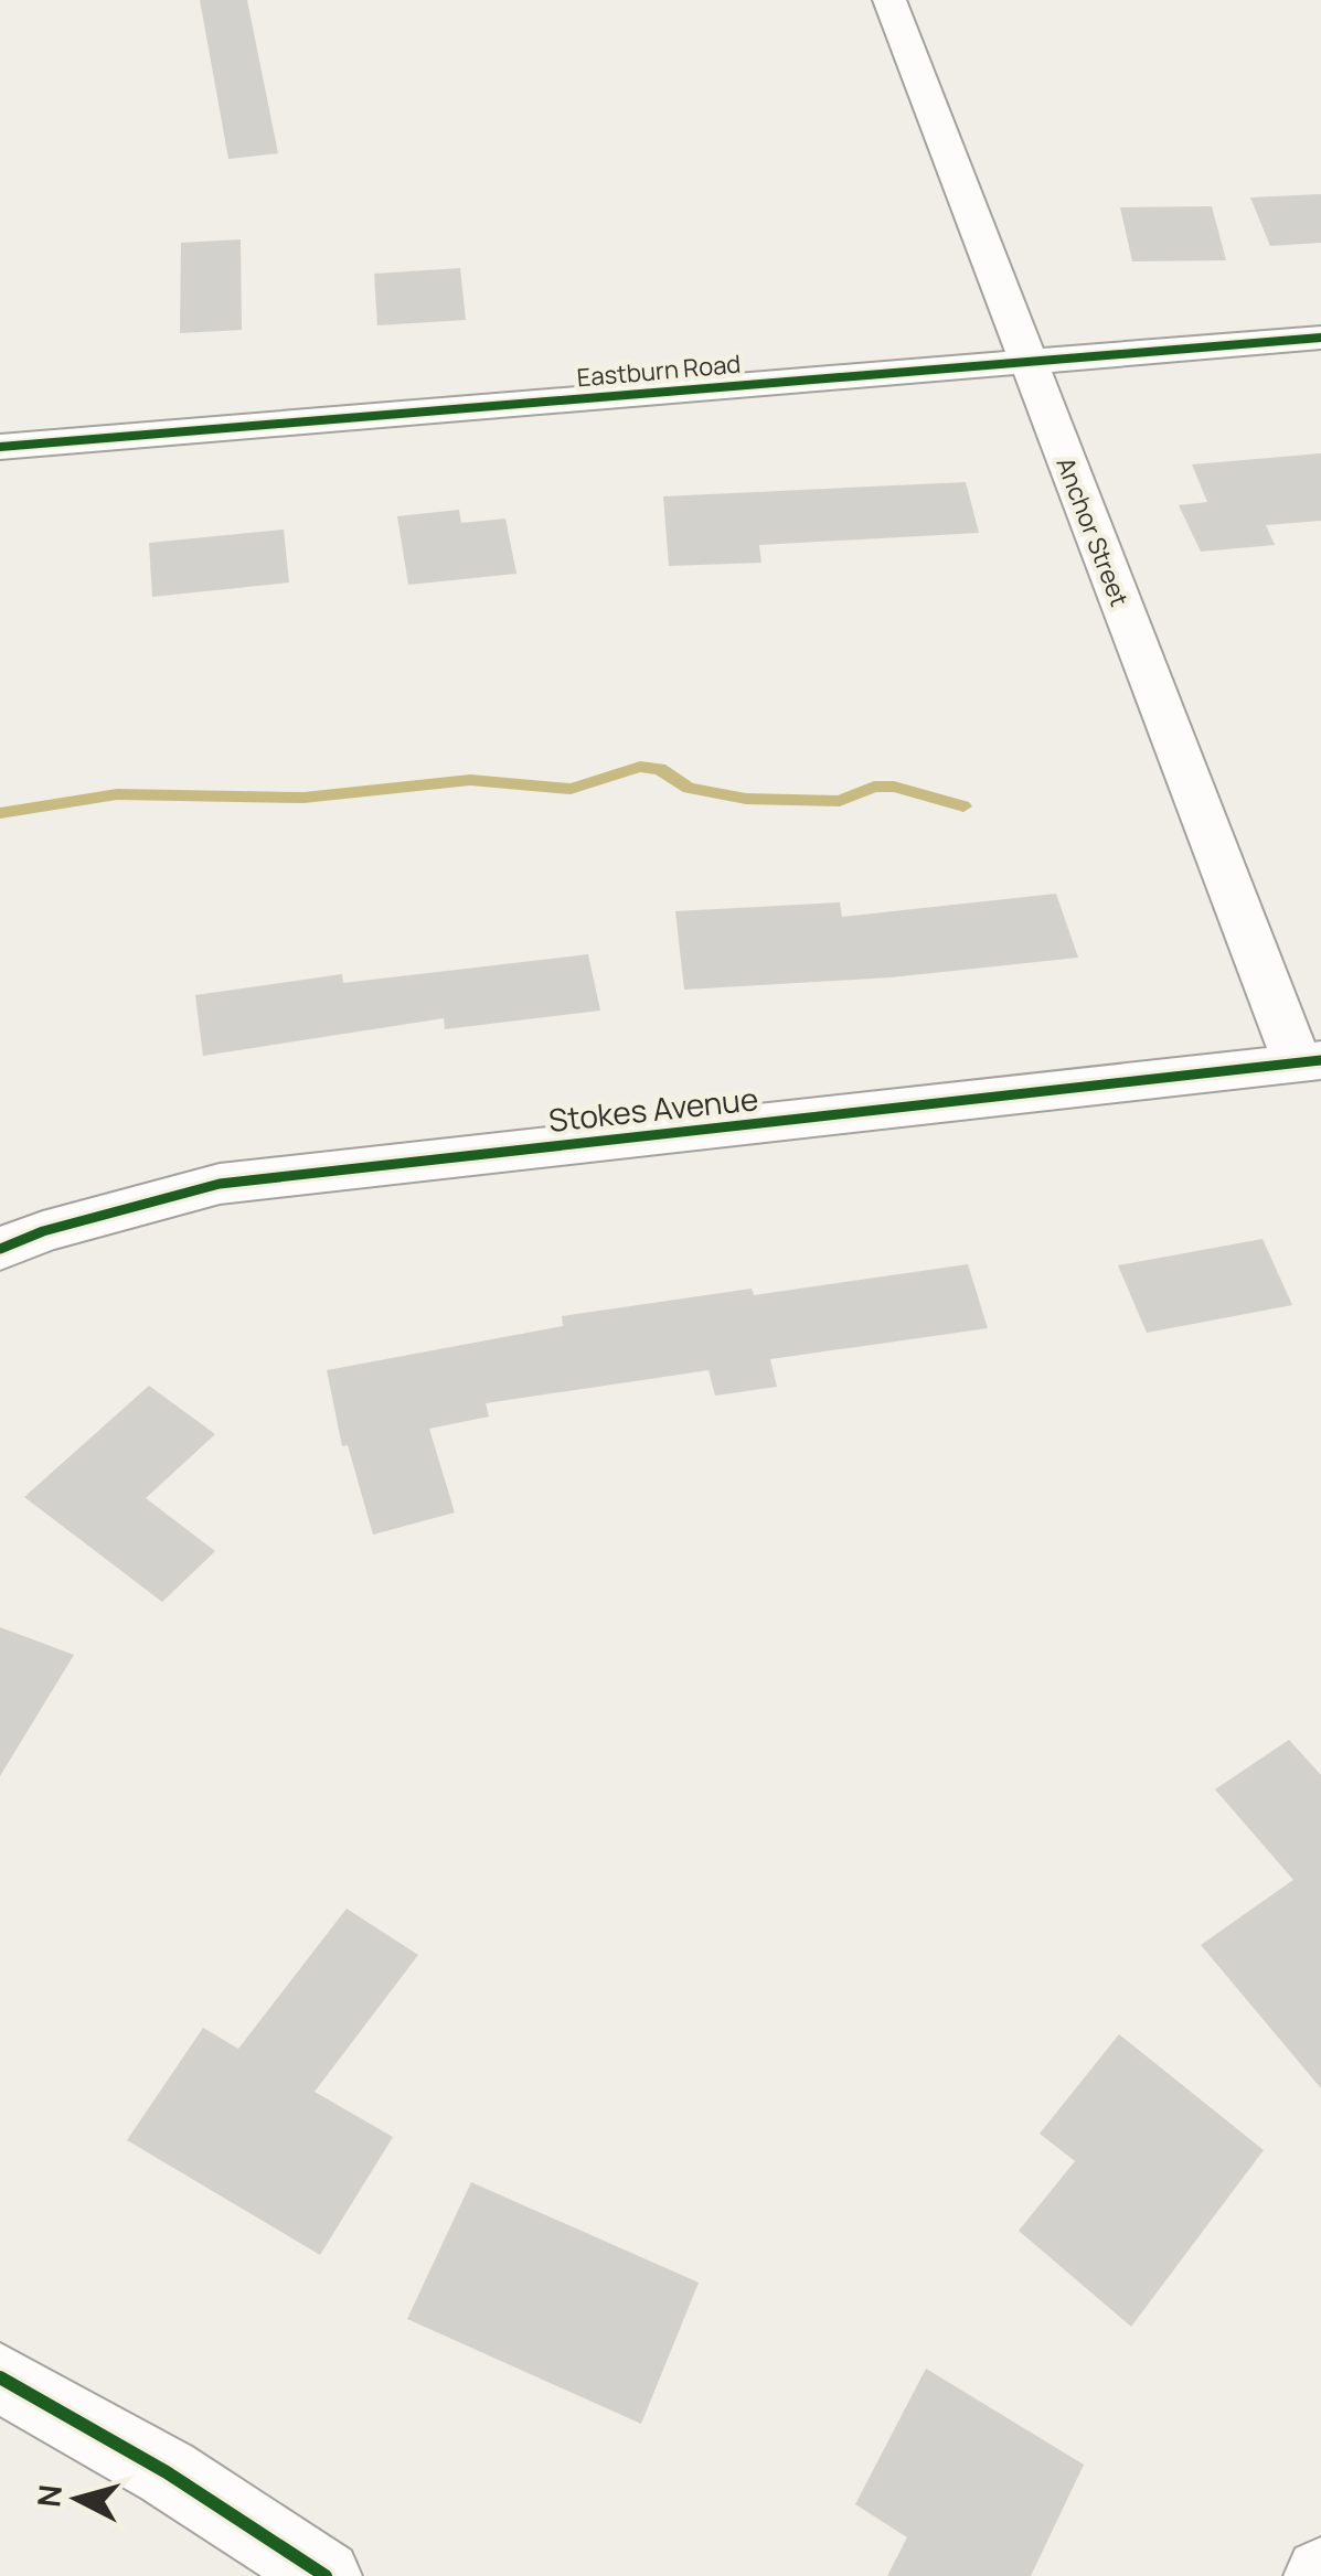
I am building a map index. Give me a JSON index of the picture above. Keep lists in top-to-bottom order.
{
  "streets": {
    "street": ["Eastburn Road", "Anchor Street", "Stokes Avenue"]
  },
  "crossings": [
    ["Eastburn Road", "Anchor Street"],
    ["Anchor Street", "Stokes Avenue"]
  ],
  "north": "left"
}
